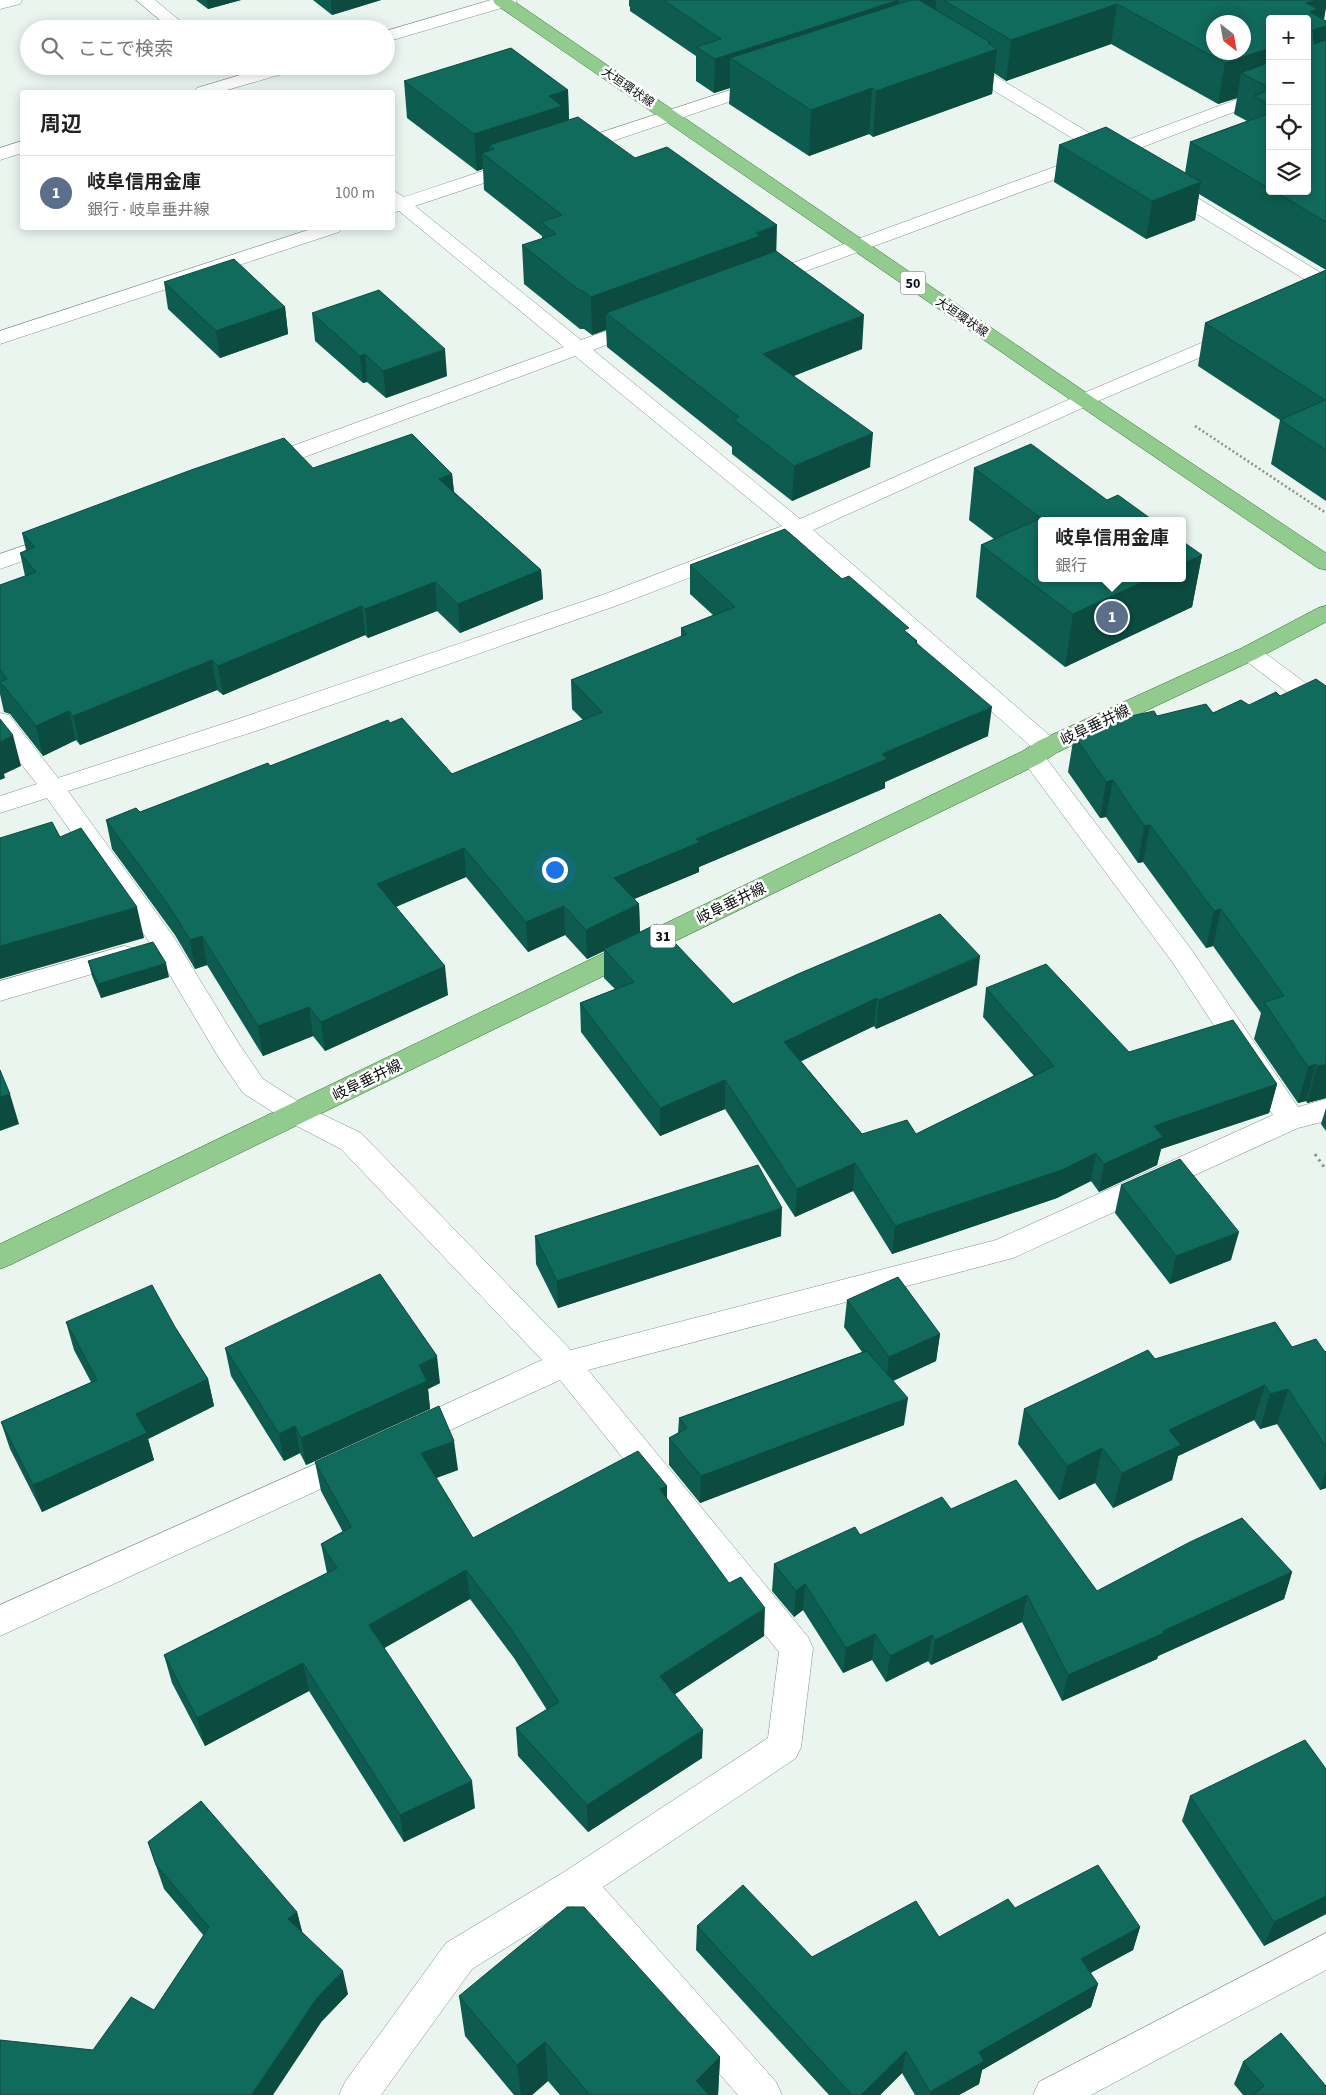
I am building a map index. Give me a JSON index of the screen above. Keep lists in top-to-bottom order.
{
  "streets": {
    "main road": [
      "大垣環状線",
      "50",
      "岐阜垂井線",
      "31"
    ]
  },
  "north": "bottom right",
  "page": {
    "map_buttons": ["+", "−"],
    "search": "ここで検索",
    "heading": "周辺",
    "list": [
      {
        "mark": "1",
        "name": "岐阜信用金庫",
        "note": "銀行 · 岐阜垂井線",
        "value": "100 m"
      }
    ],
    "popup": ["岐阜信用金庫", "銀行"],
    "pins": "1"
  }
}
